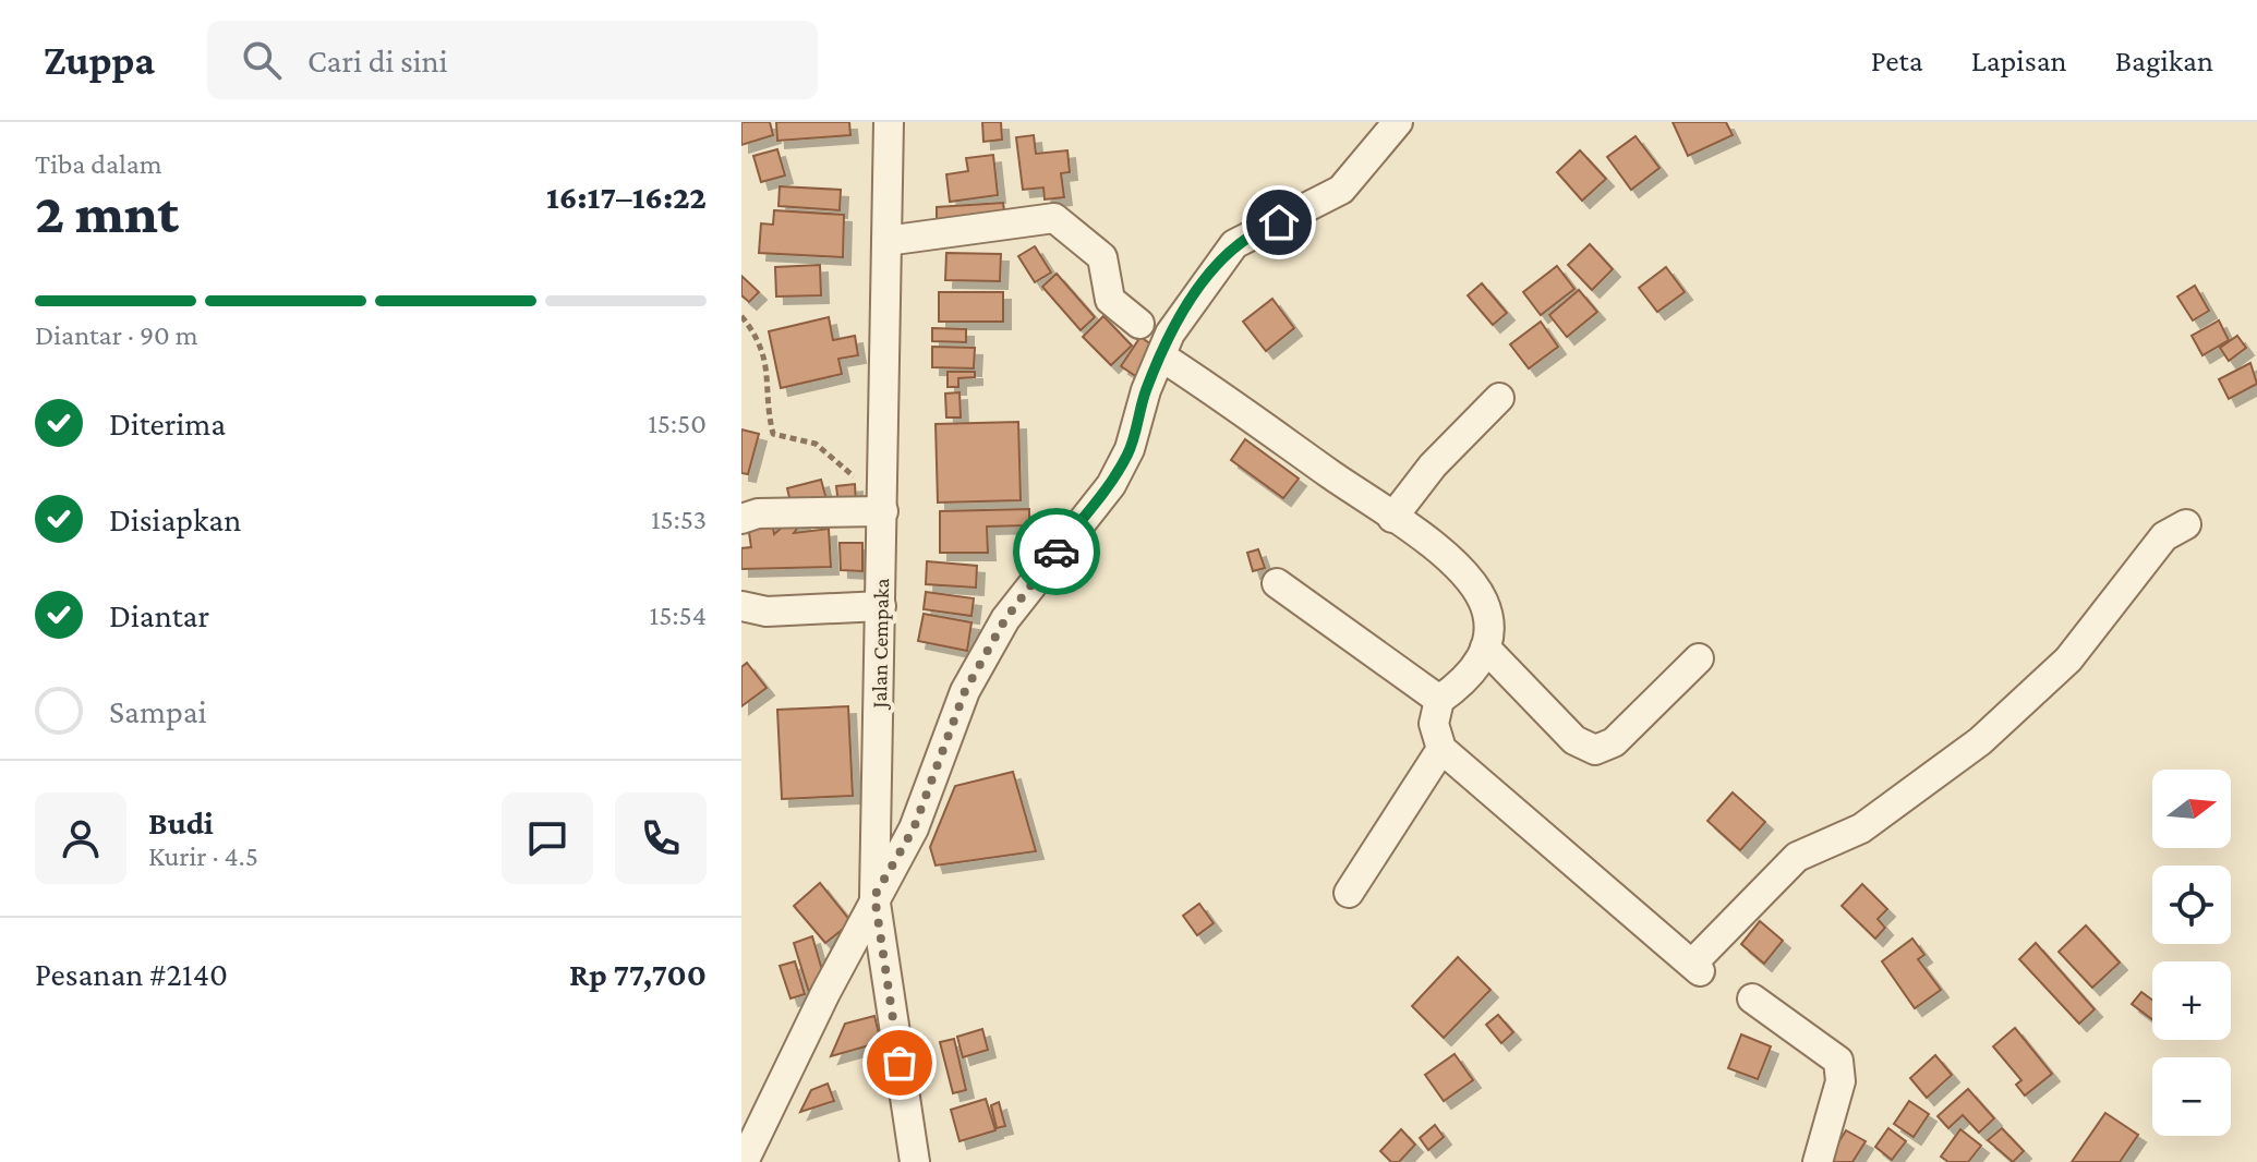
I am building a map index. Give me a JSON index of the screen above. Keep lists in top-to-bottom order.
{
  "streets": {
    "street": ["Jalan Cempaka"]
  },
  "north": "right",
  "page": {
    "header": "Zuppa",
    "search": "Cari di sini",
    "nav": ["Peta", "Lapisan", "Bagikan"],
    "heading": ["2 mnt", "Tiba dalam", "16:17–16:22"],
    "panel": [
      "Budi",
      "Kurir · 4.5",
      "Pesanan #2140",
      "Rp 77,700"
    ],
    "bar": "Diantar · 90 m",
    "list": [
      ["Diterima", "15:50"],
      ["Disiapkan", "15:53"],
      ["Diantar", "15:54"],
      "Sampai"
    ],
    "map_buttons": ["+", "−"]
  }
}
